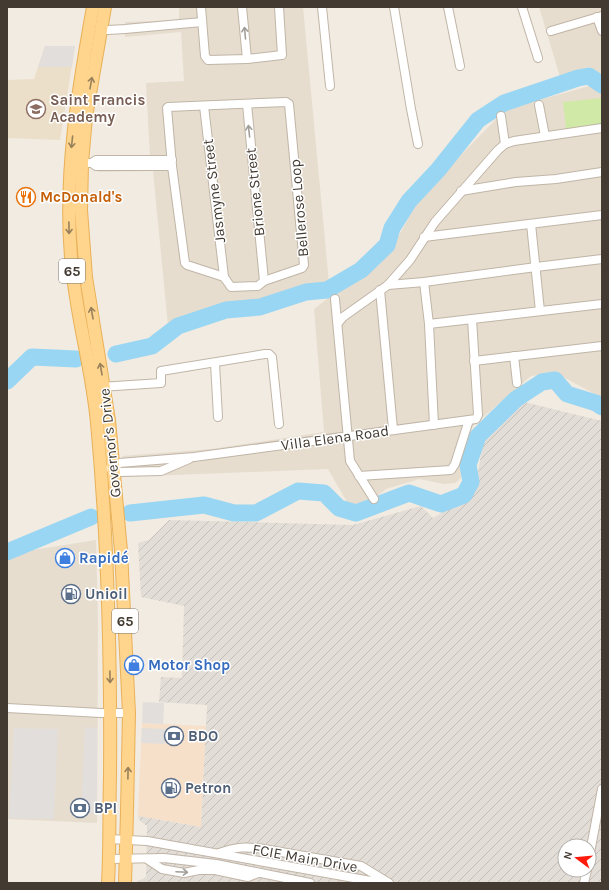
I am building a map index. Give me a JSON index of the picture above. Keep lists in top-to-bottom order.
{
  "streets": {
    "main road": ["65", "Governor's Drive"],
    "street": [
      "Jasmyne Street",
      "Brione Street",
      "Bellerose Loop",
      "Villa Elena Road",
      "FCIE Main Drive"
    ]
  },
  "crossings": [
    ["Jasmyne Street", "Bellerose Loop"],
    ["Brione Street", "Bellerose Loop"],
    ["Villa Elena Road", "Governor's Drive"],
    ["Governor's Drive", "FCIE Main Drive"]
  ],
  "one_way": ["Brione Street"],
  "places": {
    "school or university": ["Saint Francis Academy"],
    "restaurant": ["McDonald's"],
    "shop": ["Rapidé", "Motor Shop"],
    "fuel station": ["Unioil", "Petron"],
    "bank": ["BDO", "BPI"]
  },
  "north": "left"
}
